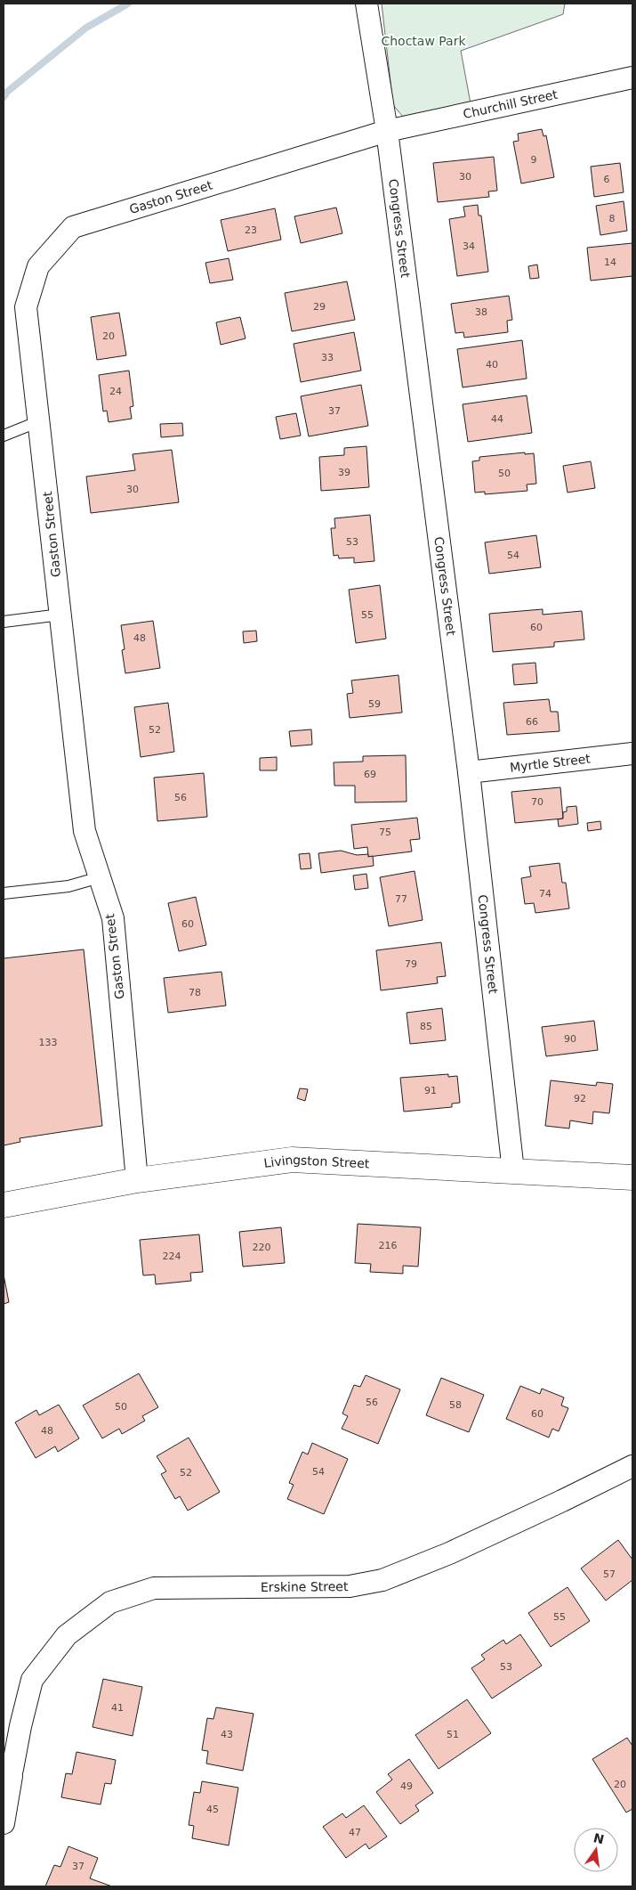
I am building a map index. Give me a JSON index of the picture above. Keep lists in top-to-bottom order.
{
  "streets": {
    "street": [
      "Churchill Street",
      "Gaston Street",
      "Congress Street",
      "Myrtle Street",
      "Livingston Street",
      "Erskine Street"
    ]
  },
  "crossings": [
    ["Churchill Street", "Gaston Street"],
    ["Churchill Street", "Congress Street"],
    ["Gaston Street", "Congress Street"],
    ["Gaston Street", "Livingston Street"],
    ["Congress Street", "Myrtle Street"],
    ["Congress Street", "Livingston Street"]
  ],
  "parks": ["Choctaw Park"],
  "house_numbers": [
    "9",
    "30",
    "6",
    "8",
    "23",
    "34",
    "14",
    "29",
    "38",
    "20",
    "33",
    "40",
    "24",
    "37",
    "44",
    "39",
    "50",
    "30",
    "53",
    "54",
    "55",
    "60",
    "48",
    "59",
    "66",
    "52",
    "69",
    "56",
    "70",
    "75",
    "74",
    "77",
    "60",
    "79",
    "78",
    "85",
    "90",
    "133",
    "91",
    "92",
    "216",
    "220",
    "224",
    "56",
    "58",
    "50",
    "60",
    "48",
    "54",
    "52",
    "57",
    "55",
    "53",
    "41",
    "43",
    "51",
    "20",
    "49",
    "45",
    "47",
    "37"
  ],
  "north": "top"
}
